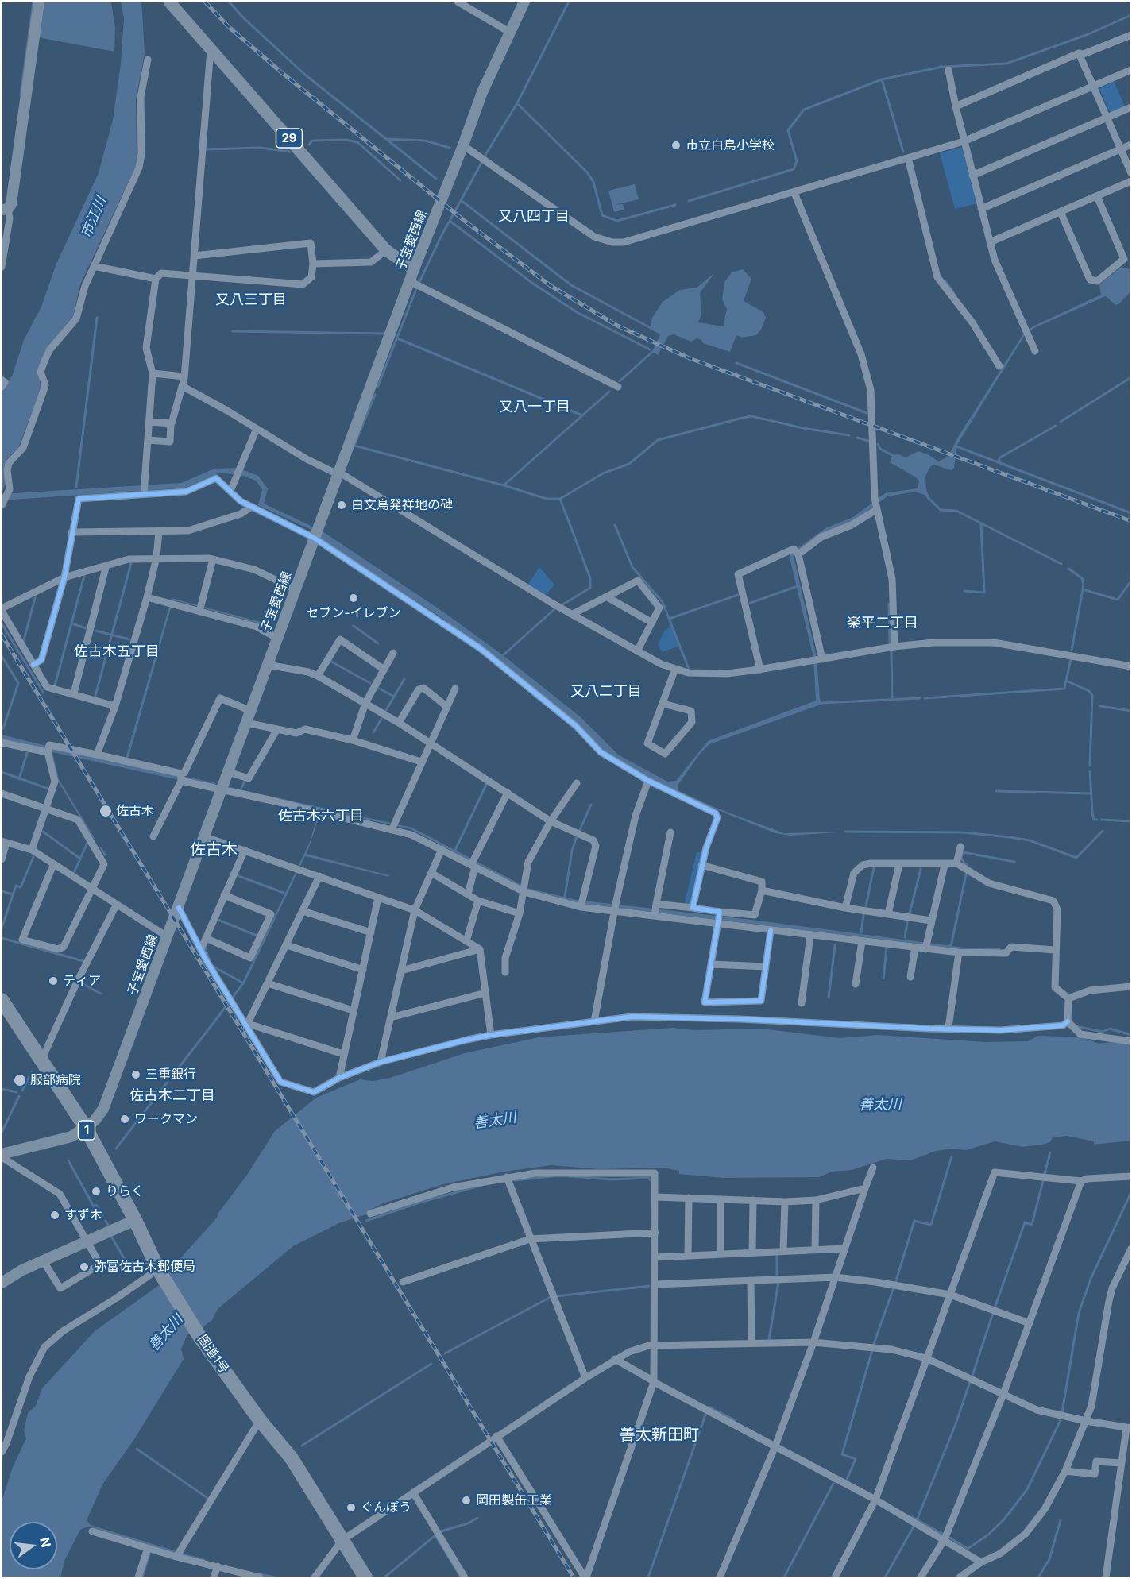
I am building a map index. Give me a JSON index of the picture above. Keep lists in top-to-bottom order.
{
  "streets": {
    "highway": ["1", "国道1号"],
    "main road": ["29", "子宝愛西線"]
  },
  "crossings": [
    ["29", "子宝愛西線"],
    ["子宝愛西線", "国道1号"]
  ],
  "districts": [
    "又八四丁目",
    "又八三丁目",
    "又八一丁目",
    "楽平二丁目",
    "佐古木五丁目",
    "又八二丁目",
    "佐古木六丁目",
    "佐古木",
    "佐古木二丁目",
    "善太新田町"
  ],
  "water": ["市江川", "善太川"],
  "places": [
    "市立白鳥小学校",
    "白文鳥発祥地の碑",
    "セブン-イレブン",
    "佐古木",
    "ティア",
    "三重銀行",
    "服部病院",
    "ワークマン",
    "りらく",
    "すず木",
    "弥富佐古木郵便局",
    "岡田製缶工業",
    "ぐんぽう"
  ],
  "north": "right"
}
